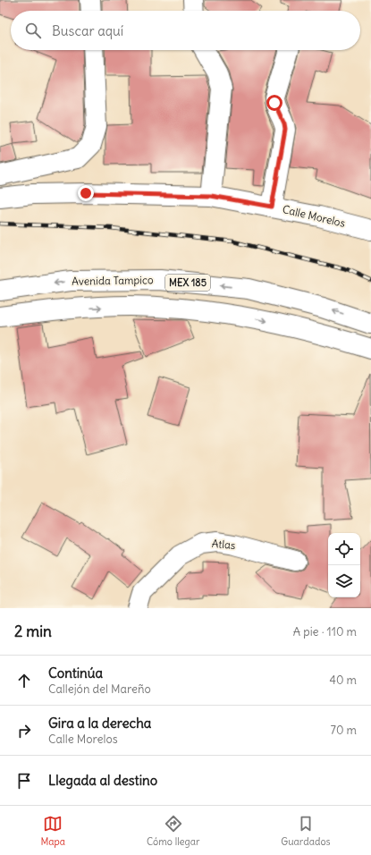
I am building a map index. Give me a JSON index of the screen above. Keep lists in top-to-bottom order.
{
  "streets": {
    "street": [
      "Calle Morelos",
      "Avenida Tampico",
      "MEX 185",
      "Atlas"
    ]
  },
  "page": {
    "search": "Buscar aquí",
    "heading": ["2 min", "A pie · 110 m"],
    "list": [
      ["Continúa", "Callejón del Mareño", "40 m"],
      ["Gira a la derecha", "Calle Morelos", "70 m"],
      "Llegada al destino"
    ],
    "nav": ["Mapa", "Cómo llegar", "Guardados"]
  }
}
